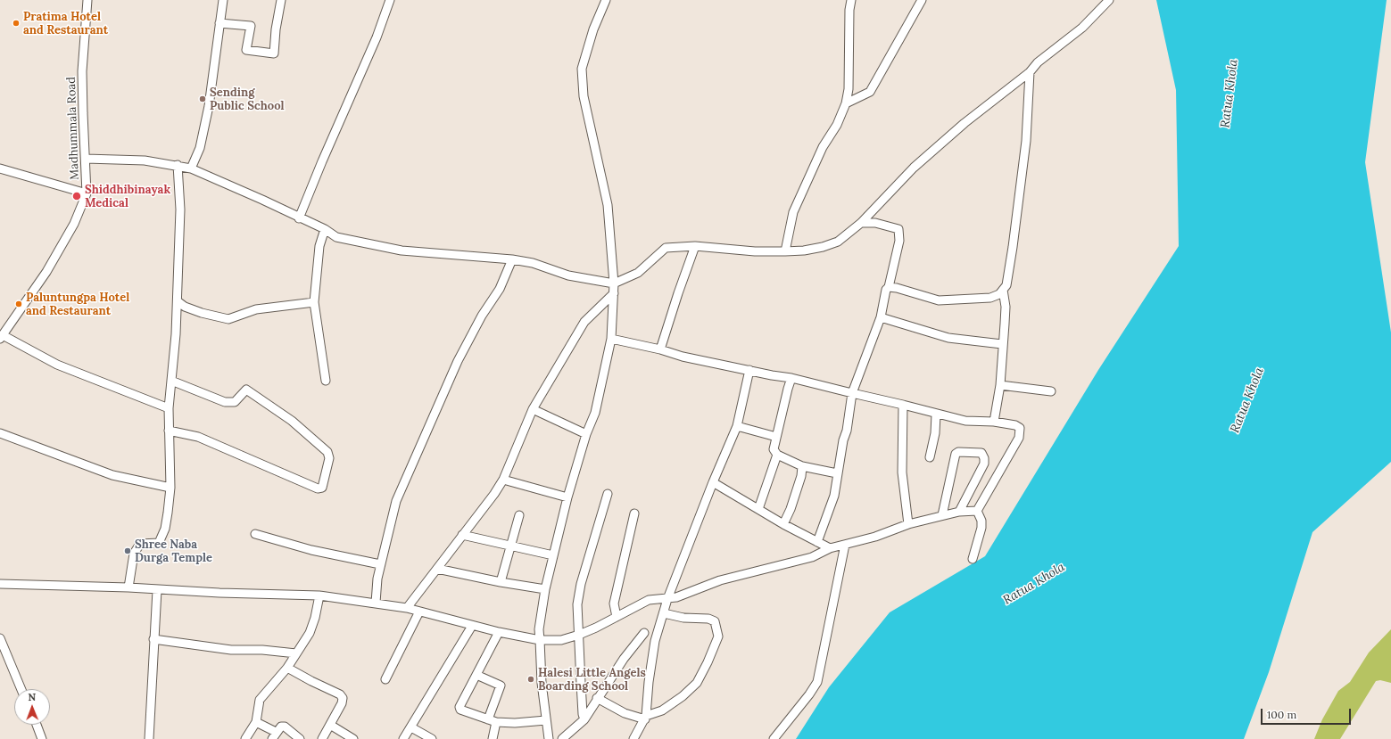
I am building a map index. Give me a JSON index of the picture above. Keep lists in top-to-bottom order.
{
  "streets": {
    "street": ["Madhummala Road"]
  },
  "water": ["Ratua Khola"],
  "places": [
    "Pratima Hotel and Restaurant",
    "Sending Public School",
    "Shiddhibinayak Medical",
    "Paluntungpa Hotel and Restaurant",
    "Shree Naba Durga Temple",
    "Halesi Little Angels Boarding School"
  ],
  "scale_bar": "100 m",
  "north": "top"
}
